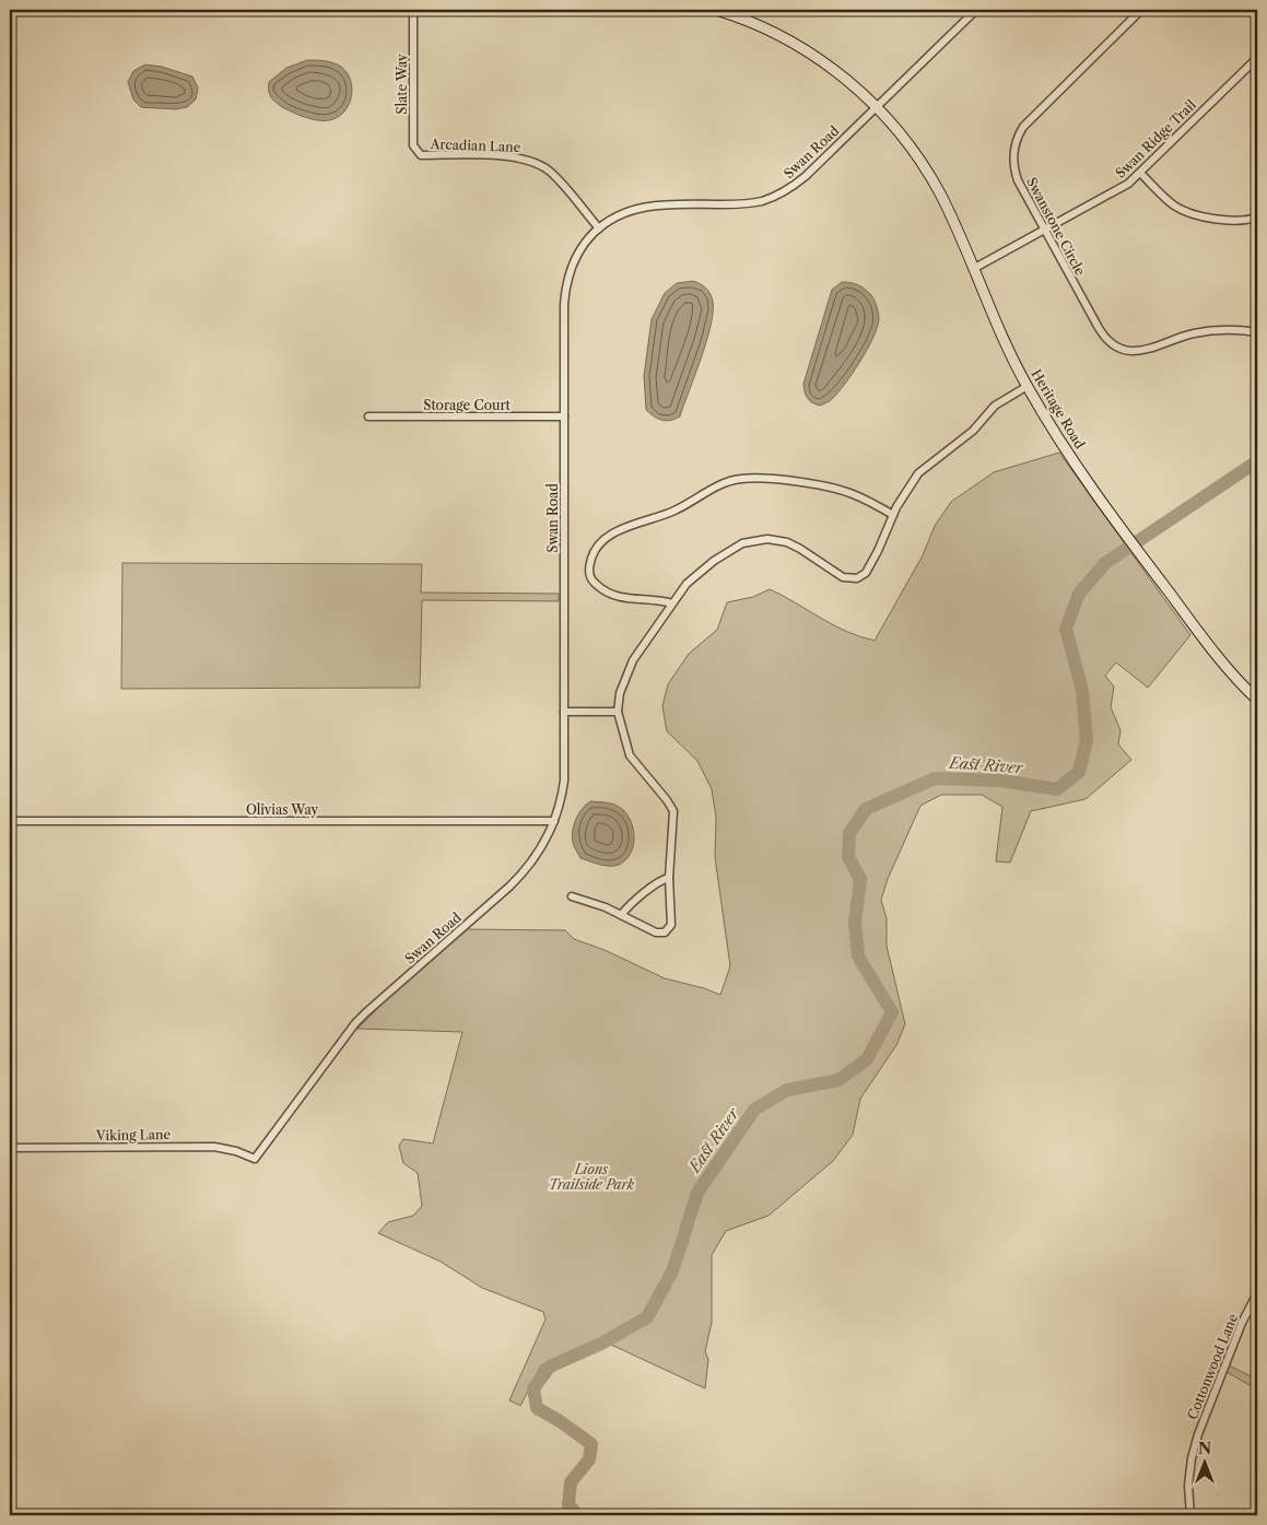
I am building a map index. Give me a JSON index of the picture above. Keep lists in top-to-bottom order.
{
  "streets": {
    "main road": ["Heritage Road"],
    "street": [
      "Slate Way",
      "Swan Ridge Trail",
      "Arcadian Lane",
      "Swan Road",
      "Swanstone Circle",
      "Storage Court",
      "Olivias Way",
      "Viking Lane",
      "Cottonwood Lane"
    ]
  },
  "crossings": [
    ["Slate Way", "Arcadian Lane"],
    ["Swan Ridge Trail", "Swanstone Circle"],
    ["Swan Ridge Trail", "Heritage Road"],
    ["Arcadian Lane", "Swan Road"],
    ["Swan Road", "Storage Court"],
    ["Swan Road", "Heritage Road"],
    ["Swan Road", "Olivias Way"],
    ["Swan Road", "Viking Lane"]
  ],
  "water": ["East River"],
  "parks": ["Lions Trailside Park"],
  "north": "top"
}
